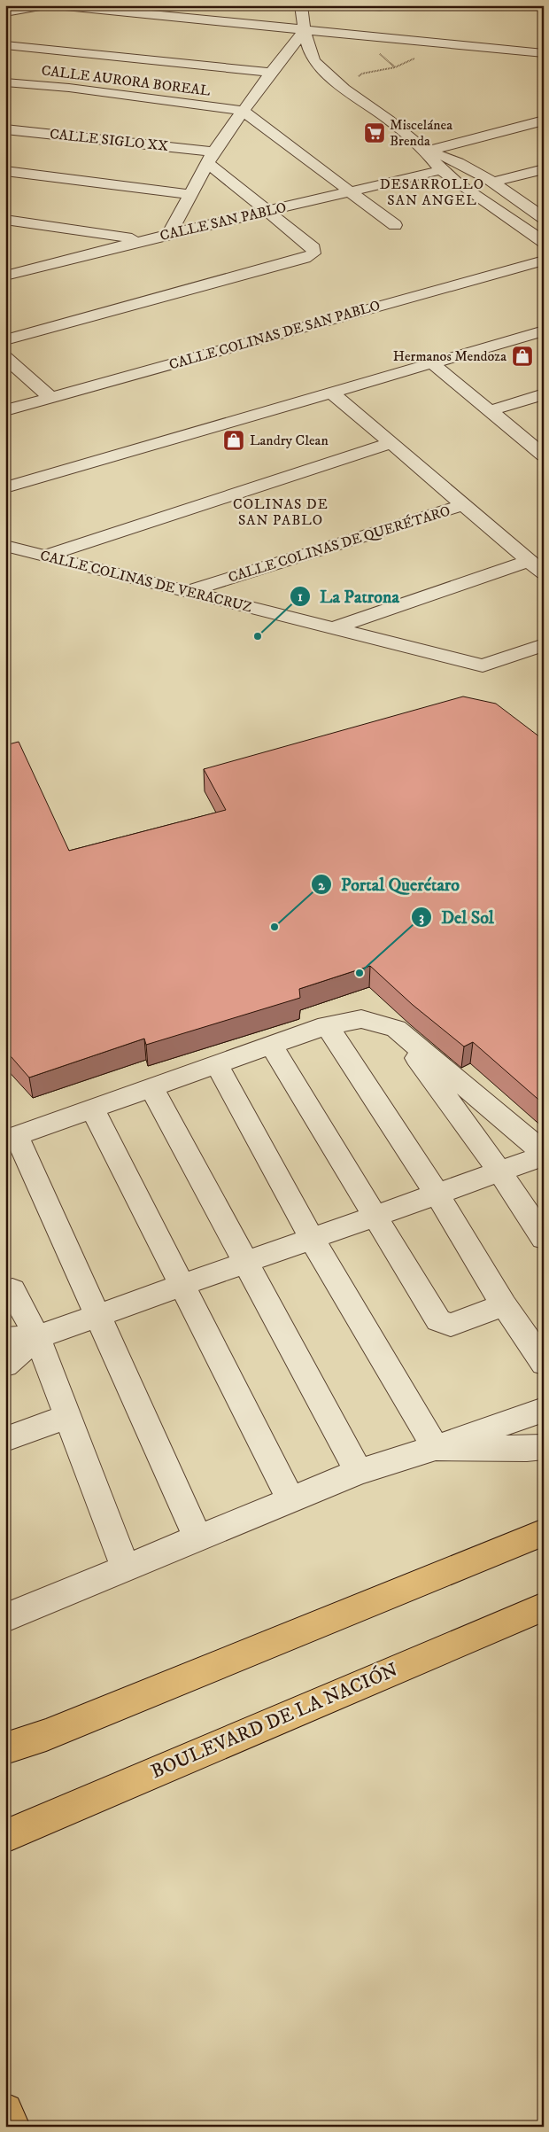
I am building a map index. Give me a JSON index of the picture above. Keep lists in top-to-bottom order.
{
  "streets": {
    "main road": ["BOULEVARD DE LA NACIÓN"],
    "street": [
      "CALLE AURORA BOREAL",
      "CALLE SIGLO XX",
      "CALLE SAN PABLO",
      "CALLE COLINAS DE SAN PABLO",
      "CALLE COLINAS DE QUERÉTARO",
      "CALLE COLINAS DE VERACRUZ"
    ]
  },
  "crossings": [
    ["CALLE COLINAS DE QUERÉTARO", "CALLE COLINAS DE VERACRUZ"]
  ],
  "districts": ["DESARROLLO SAN ANGEL", "COLINAS DE SAN PABLO"],
  "places": {
    "supermarket": ["Miscelánea Brenda"],
    "shop": ["Hermanos Mendoza", "Landry Clean"],
    "other": ["La Patrona", "Portal Querétaro", "Del Sol"]
  }
}
